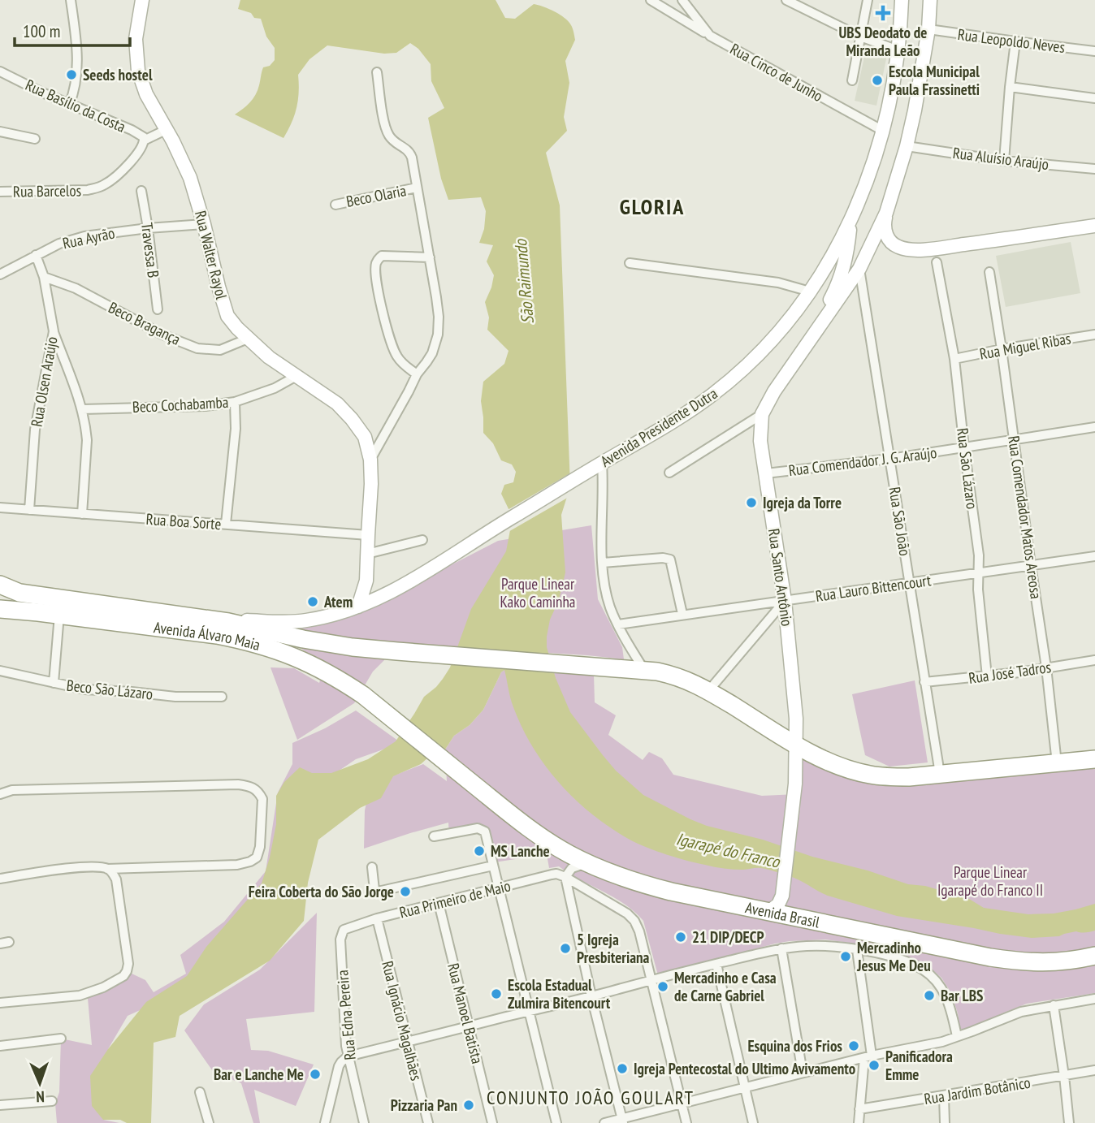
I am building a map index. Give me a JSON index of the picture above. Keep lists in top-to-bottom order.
{
  "streets": {
    "highway": ["Avenida Álvaro Maia", "Avenida Brasil"],
    "street": [
      "Rua Leopoldo Neves",
      "Rua Cinco de Junho",
      "Rua Basílio da Costa",
      "Rua Aluísio Araújo",
      "Rua Barcelos",
      "Beco Olaria",
      "Rua Ayrão",
      "Travessa B",
      "Rua Walter Rayol",
      "Beco Bragança",
      "Rua Miguel Ribas",
      "Rua Olsen Araújo",
      "Beco Cochabamba",
      "Avenida Presidente Dutra",
      "Rua Comendador J. G. Araújo",
      "Rua São Lázaro",
      "Rua Comendador Matos Areosa",
      "Rua Boa Sorte",
      "Rua São João",
      "Rua Santo Antônio",
      "Rua Lauro Bittencourt",
      "Rua José Tadros",
      "Beco São Lázaro",
      "Rua Primeiro de Maio",
      "Rua Manoel Batista",
      "Rua Edna Pereira",
      "Rua Ignácio Magalhães",
      "Rua Jardim Botânico"
    ]
  },
  "crossings": [
    ["Rua Cinco de Junho", "Avenida Presidente Dutra"],
    ["Rua Basílio da Costa", "Rua Barcelos"],
    ["Rua Ayrão", "Travessa B"],
    ["Rua Ayrão", "Rua Walter Rayol"],
    ["Rua Ayrão", "Rua Olsen Araújo"],
    ["Rua Walter Rayol", "Beco Bragança"],
    ["Rua Walter Rayol", "Beco Cochabamba"],
    ["Rua Walter Rayol", "Avenida Presidente Dutra"],
    ["Rua Walter Rayol", "Rua Boa Sorte"],
    ["Beco Bragança", "Rua Olsen Araújo"],
    ["Rua Miguel Ribas", "Rua São Lázaro"],
    ["Rua Miguel Ribas", "Rua Comendador Matos Areosa"],
    ["Rua Olsen Araújo", "Rua Boa Sorte"],
    ["Avenida Presidente Dutra", "Avenida Álvaro Maia"],
    ["Rua Comendador J. G. Araújo", "Rua São Lázaro"],
    ["Rua Comendador J. G. Araújo", "Rua Comendador Matos Areosa"],
    ["Rua Comendador J. G. Araújo", "Rua São João"],
    ["Rua Comendador J. G. Araújo", "Rua Santo Antônio"],
    ["Rua São Lázaro", "Rua Lauro Bittencourt"],
    ["Rua São Lázaro", "Rua José Tadros"],
    ["Rua Comendador Matos Areosa", "Rua Lauro Bittencourt"],
    ["Rua Comendador Matos Areosa", "Rua José Tadros"],
    ["Rua São João", "Rua Santo Antônio"],
    ["Rua São João", "Rua Lauro Bittencourt"],
    ["Rua São João", "Rua José Tadros"],
    ["Rua Santo Antônio", "Rua Lauro Bittencourt"],
    ["Rua Santo Antônio", "Avenida Brasil"],
    ["Avenida Álvaro Maia", "Avenida Brasil"],
    ["Rua Primeiro de Maio", "Rua Manoel Batista"],
    ["Rua Primeiro de Maio", "Rua Edna Pereira"],
    ["Rua Primeiro de Maio", "Rua Ignácio Magalhães"]
  ],
  "districts": ["GLORIA", "CONJUNTO JOÃO GOULART"],
  "water": ["São Raimundo", "Igarapé do Franco"],
  "parks": ["Parque Linear Kako Caminha", "Parque Linear Igarapé do Franco II"],
  "places": {
    "health": ["UBS Deodato de Miranda Leão"],
    "other": [
      "Seeds hostel",
      "Escola Municipal Paula Frassinetti",
      "Igreja da Torre",
      "Atem",
      "MS Lanche",
      "Feira Coberta do São Jorge",
      "21 DIP/DECP",
      "5 Igreja Presbiteriana",
      "Mercadinho Jesus Me Deu",
      "Mercadinho e Casa de Carne Gabriel",
      "Escola Estadual Zulmira Bitencourt",
      "Bar LBS",
      "Esquina dos Frios",
      "Panificadora Emme",
      "Igreja Pentecostal do Ultimo Avivamento",
      "Bar e Lanche Me",
      "Pizzaria Pan"
    ]
  },
  "scale_bar": "100 m",
  "north": "bottom"
}
